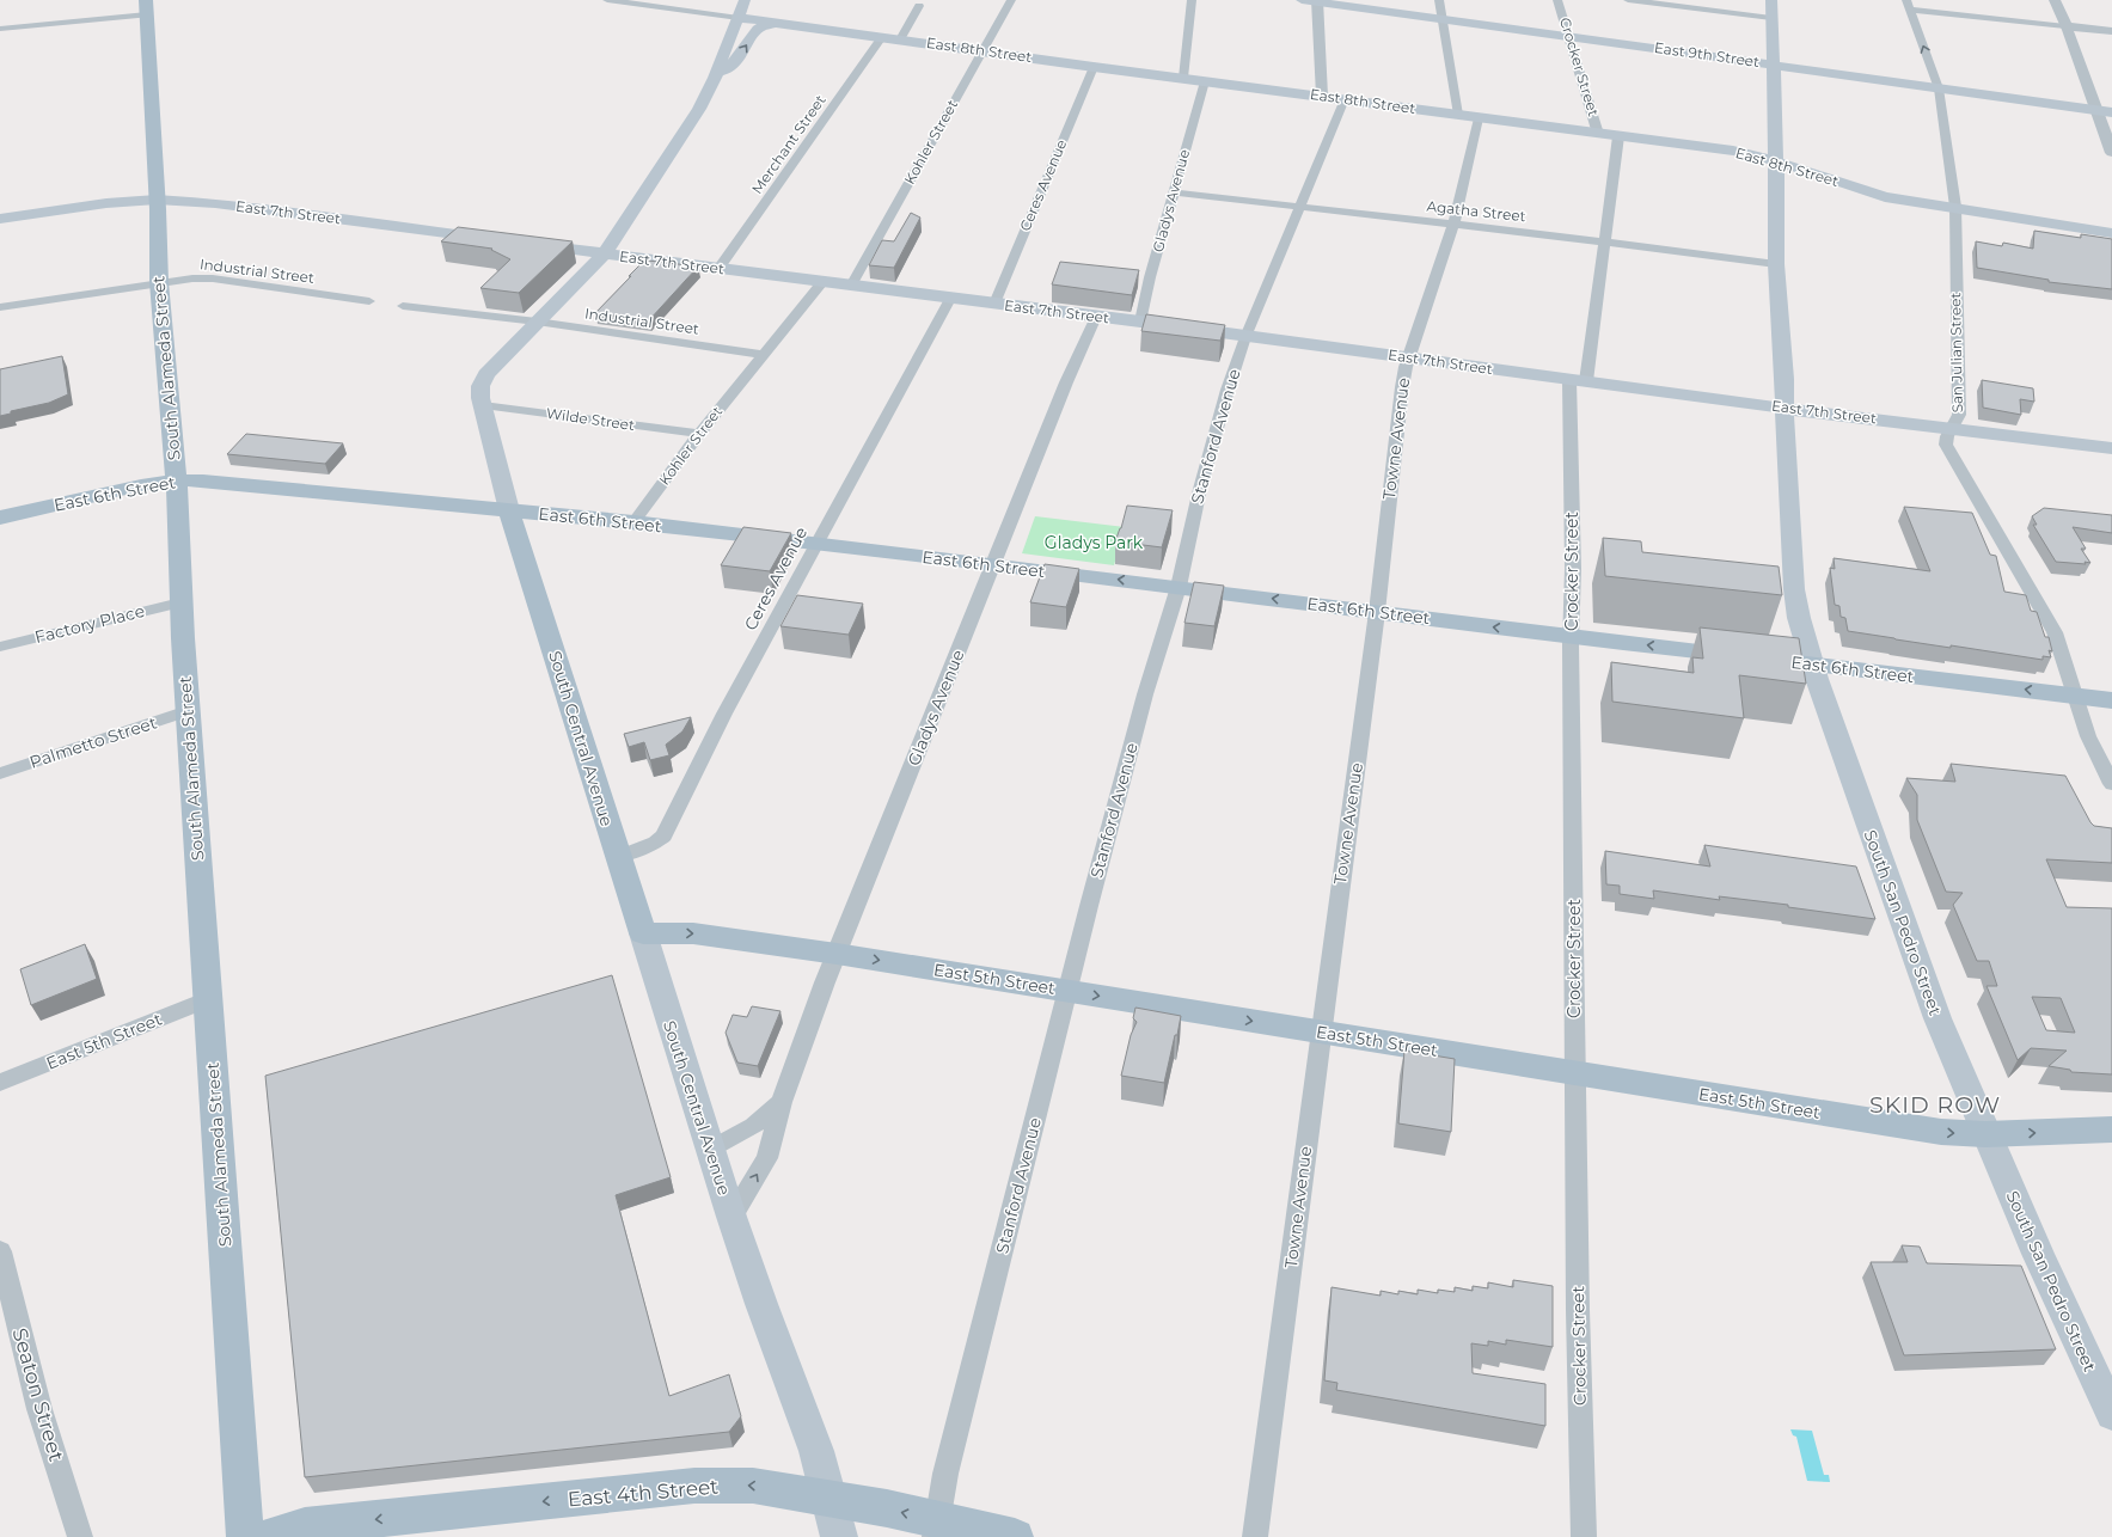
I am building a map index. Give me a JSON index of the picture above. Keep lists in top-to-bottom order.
{
  "streets": {
    "main road": [
      "East 8th Street",
      "East 9th Street",
      "East 7th Street",
      "South Alameda Street",
      "East 6th Street",
      "South Central Avenue",
      "South San Pedro Street",
      "East 5th Street",
      "East 4th Street"
    ],
    "street": [
      "Crocker Street",
      "Kohler Street",
      "Merchant Street",
      "Ceres Avenue",
      "Gladys Avenue",
      "Agatha Street",
      "Industrial Street",
      "San Julian Street",
      "Wilde Street",
      "Stanford Avenue",
      "Towne Avenue",
      "Factory Place",
      "Palmetto Street",
      "Seaton Street"
    ]
  },
  "crossings": [
    ["East 8th Street", "Crocker Street"],
    ["East 8th Street", "Kohler Street"],
    ["East 8th Street", "Merchant Street"],
    ["East 8th Street", "Ceres Avenue"],
    ["East 8th Street", "Gladys Avenue"],
    ["East 8th Street", "San Julian Street"],
    ["East 8th Street", "Stanford Avenue"],
    ["East 8th Street", "Towne Avenue"],
    ["East 8th Street", "South Central Avenue"],
    ["East 9th Street", "Crocker Street"],
    ["East 9th Street", "San Julian Street"],
    ["Crocker Street", "Agatha Street"],
    ["Crocker Street", "East 7th Street"],
    ["Crocker Street", "East 6th Street"],
    ["Crocker Street", "East 5th Street"],
    ["Kohler Street", "East 7th Street"],
    ["Kohler Street", "Industrial Street"],
    ["Kohler Street", "Wilde Street"],
    ["Kohler Street", "East 6th Street"],
    ["Merchant Street", "East 7th Street"],
    ["Ceres Avenue", "East 7th Street"],
    ["Ceres Avenue", "East 6th Street"],
    ["Ceres Avenue", "South Central Avenue"],
    ["Gladys Avenue", "Agatha Street"],
    ["Gladys Avenue", "East 7th Street"],
    ["Gladys Avenue", "East 6th Street"],
    ["Gladys Avenue", "South Central Avenue"],
    ["Gladys Avenue", "East 5th Street"],
    ["Agatha Street", "Stanford Avenue"],
    ["Agatha Street", "Towne Avenue"],
    ["Agatha Street", "South San Pedro Street"],
    ["East 7th Street", "San Julian Street"],
    ["East 7th Street", "South Alameda Street"],
    ["East 7th Street", "Stanford Avenue"],
    ["East 7th Street", "Towne Avenue"],
    ["East 7th Street", "South Central Avenue"],
    ["East 7th Street", "South San Pedro Street"],
    ["Industrial Street", "South Alameda Street"],
    ["Industrial Street", "South Central Avenue"],
    ["San Julian Street", "East 6th Street"],
    ["South Alameda Street", "East 6th Street"],
    ["South Alameda Street", "Factory Place"],
    ["South Alameda Street", "Palmetto Street"],
    ["South Alameda Street", "East 5th Street"],
    ["Wilde Street", "South Central Avenue"],
    ["Stanford Avenue", "East 6th Street"],
    ["Stanford Avenue", "East 5th Street"],
    ["Stanford Avenue", "East 4th Street"],
    ["Towne Avenue", "East 6th Street"],
    ["Towne Avenue", "East 5th Street"],
    ["East 6th Street", "South Central Avenue"],
    ["East 6th Street", "South San Pedro Street"],
    ["South Central Avenue", "East 5th Street"],
    ["South Central Avenue", "East 4th Street"],
    ["South San Pedro Street", "East 5th Street"]
  ],
  "one_way": ["East 6th Street", "East 5th Street", "East 4th Street"],
  "districts": ["SKID ROW"],
  "parks": ["Gladys Park"]
}
